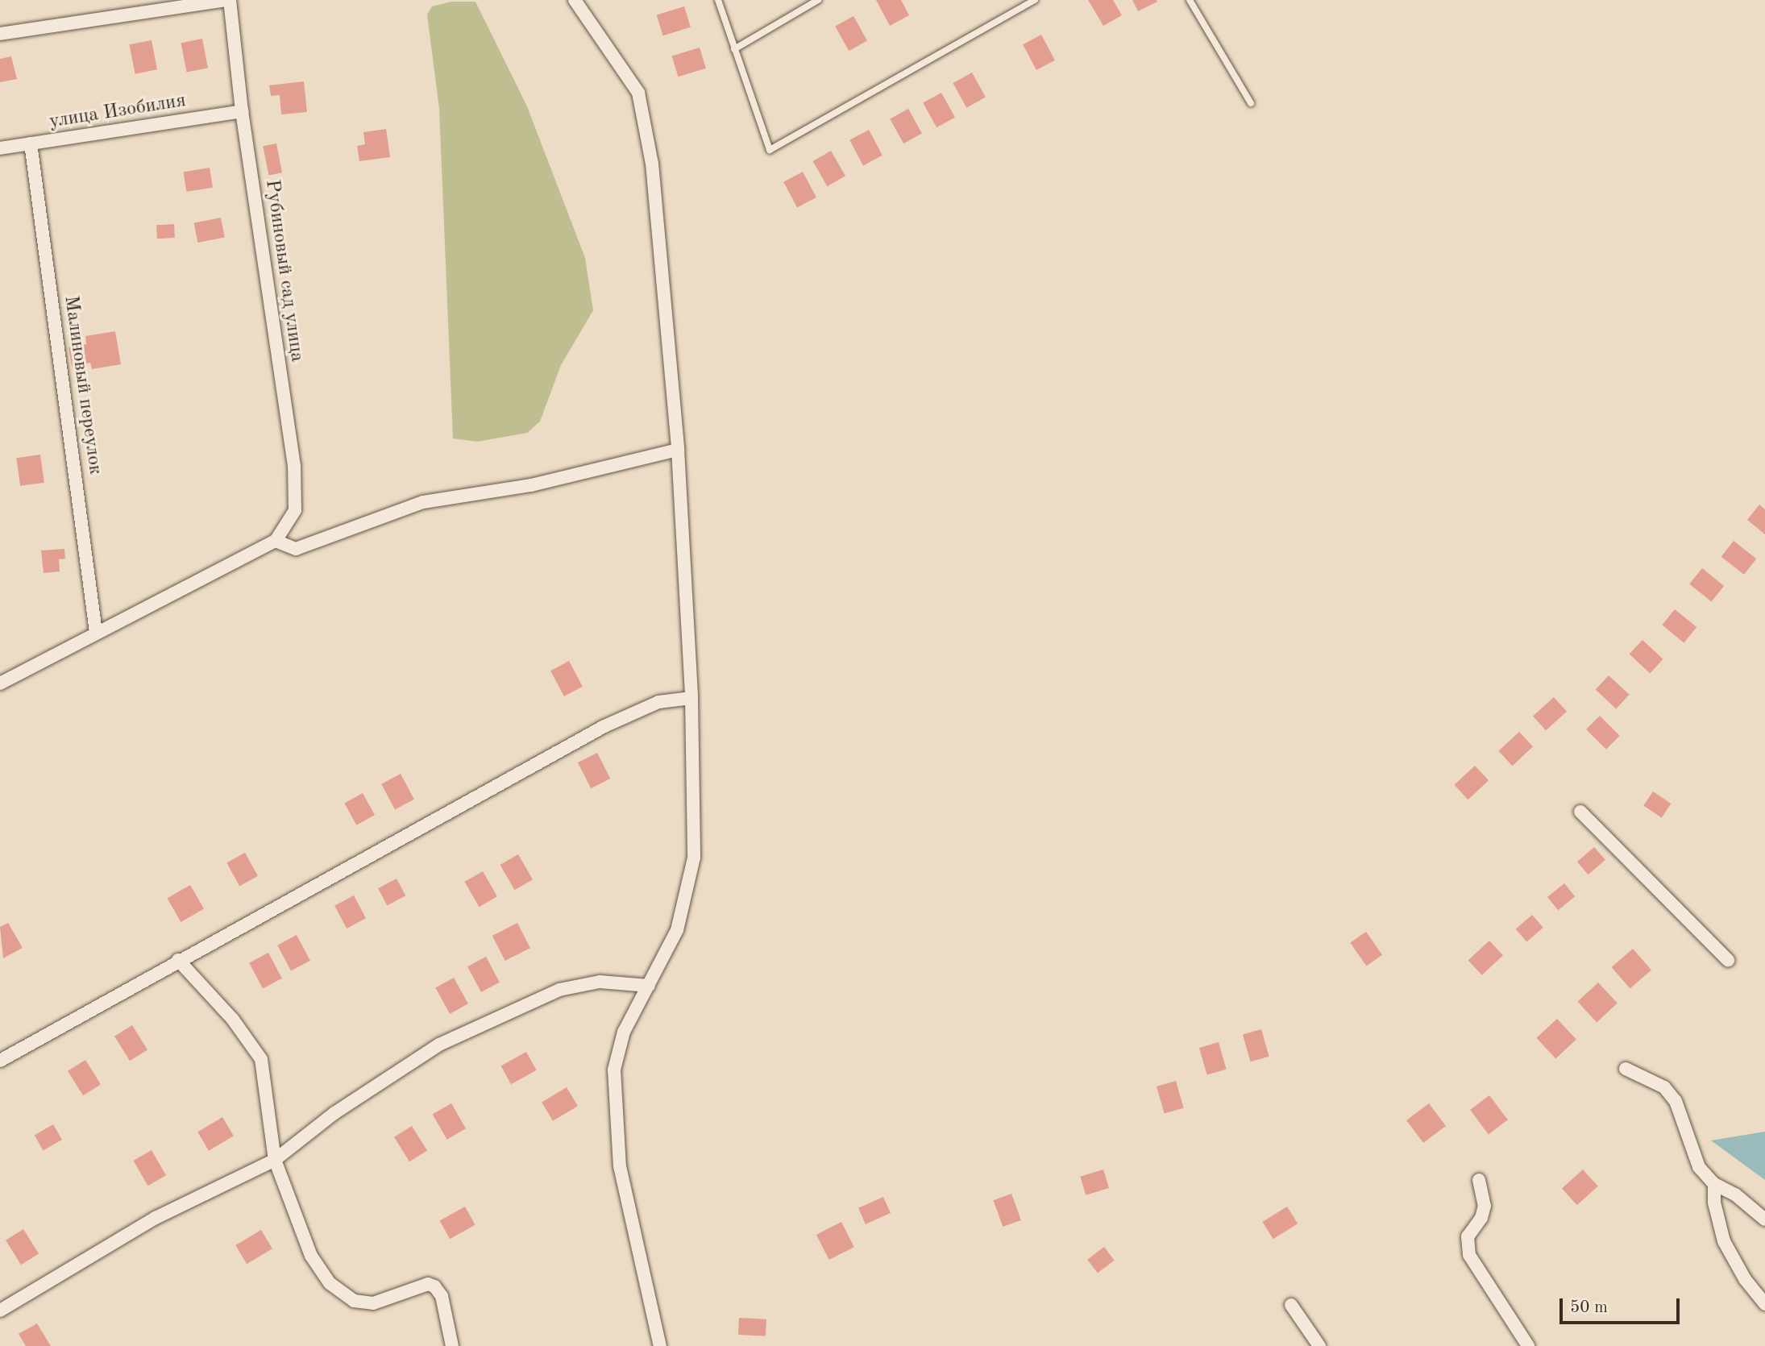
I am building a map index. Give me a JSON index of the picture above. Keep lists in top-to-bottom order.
{
  "streets": {
    "street": ["улица Изобилия", "Рубиновый сад улица", "Малиновый переулок"]
  },
  "crossings": [
    ["улица Изобилия", "Рубиновый сад улица"],
    ["улица Изобилия", "Малиновый переулок"]
  ],
  "scale_bar": "50 m"
}
